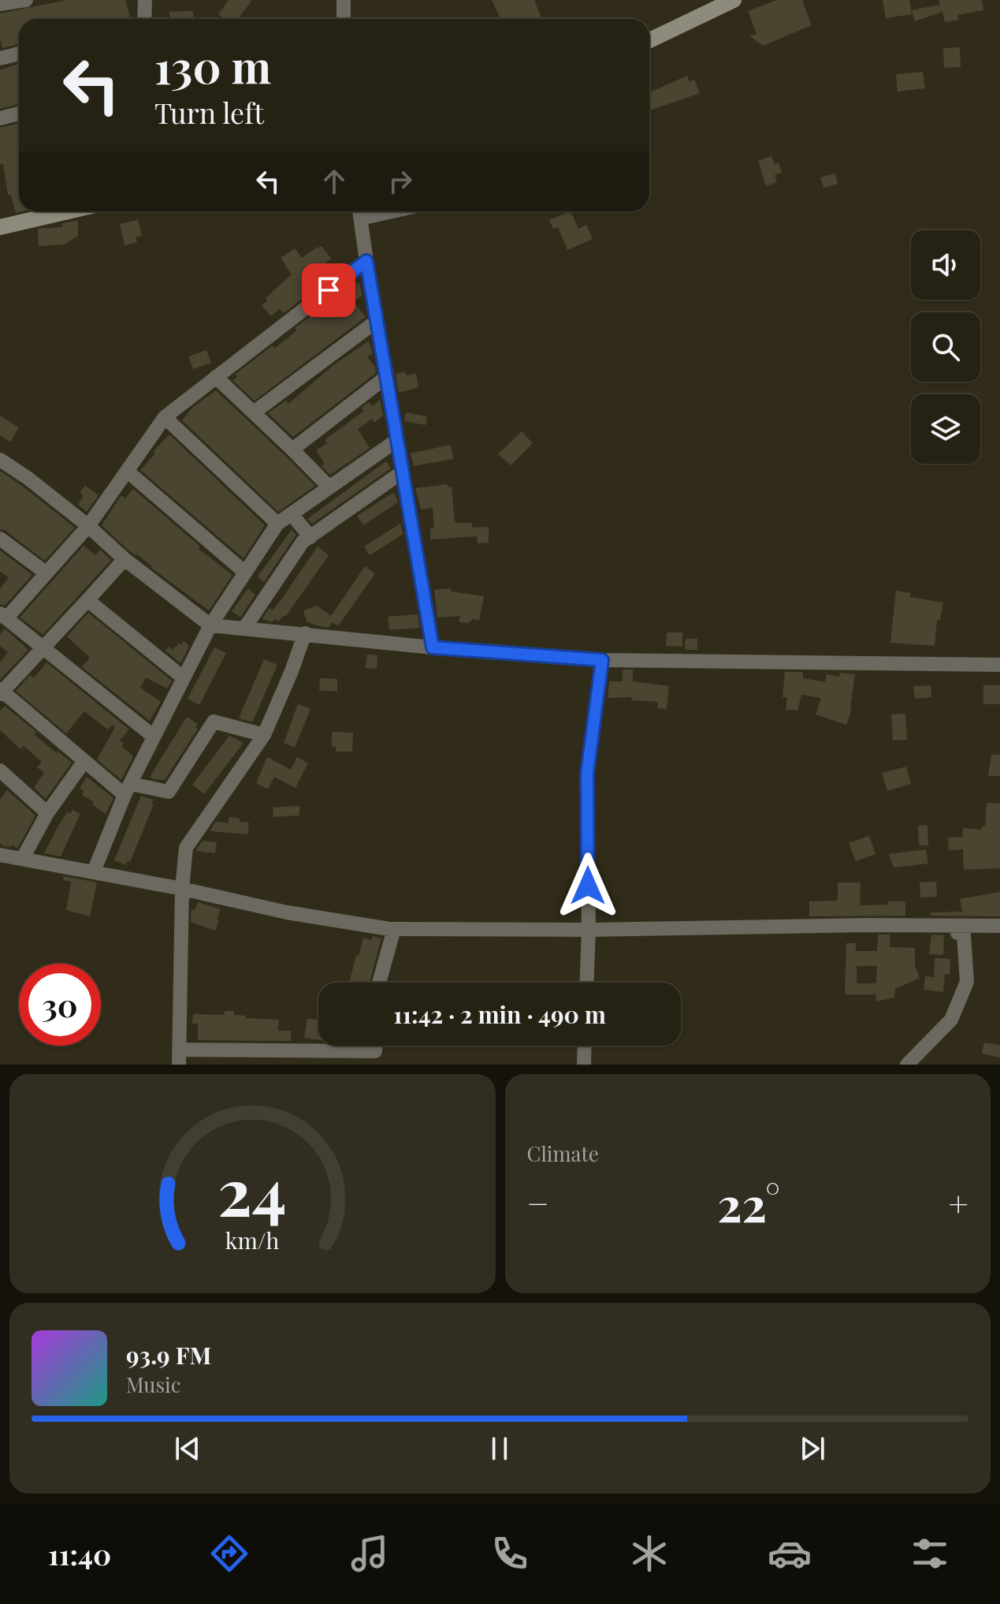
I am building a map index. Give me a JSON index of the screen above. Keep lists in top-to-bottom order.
{
  "page": {
    "turn": ["130 m", "Turn left"],
    "limit": "30",
    "trip": "11:42 · 2 min · 490 m",
    "tile": "Climate",
    "heat": ["−", "22°", "+"],
    "song": ["93.9 FM", "Music"],
    "tabs": "11:40",
    "gauge": ["24", "km/h"]
  }
}
